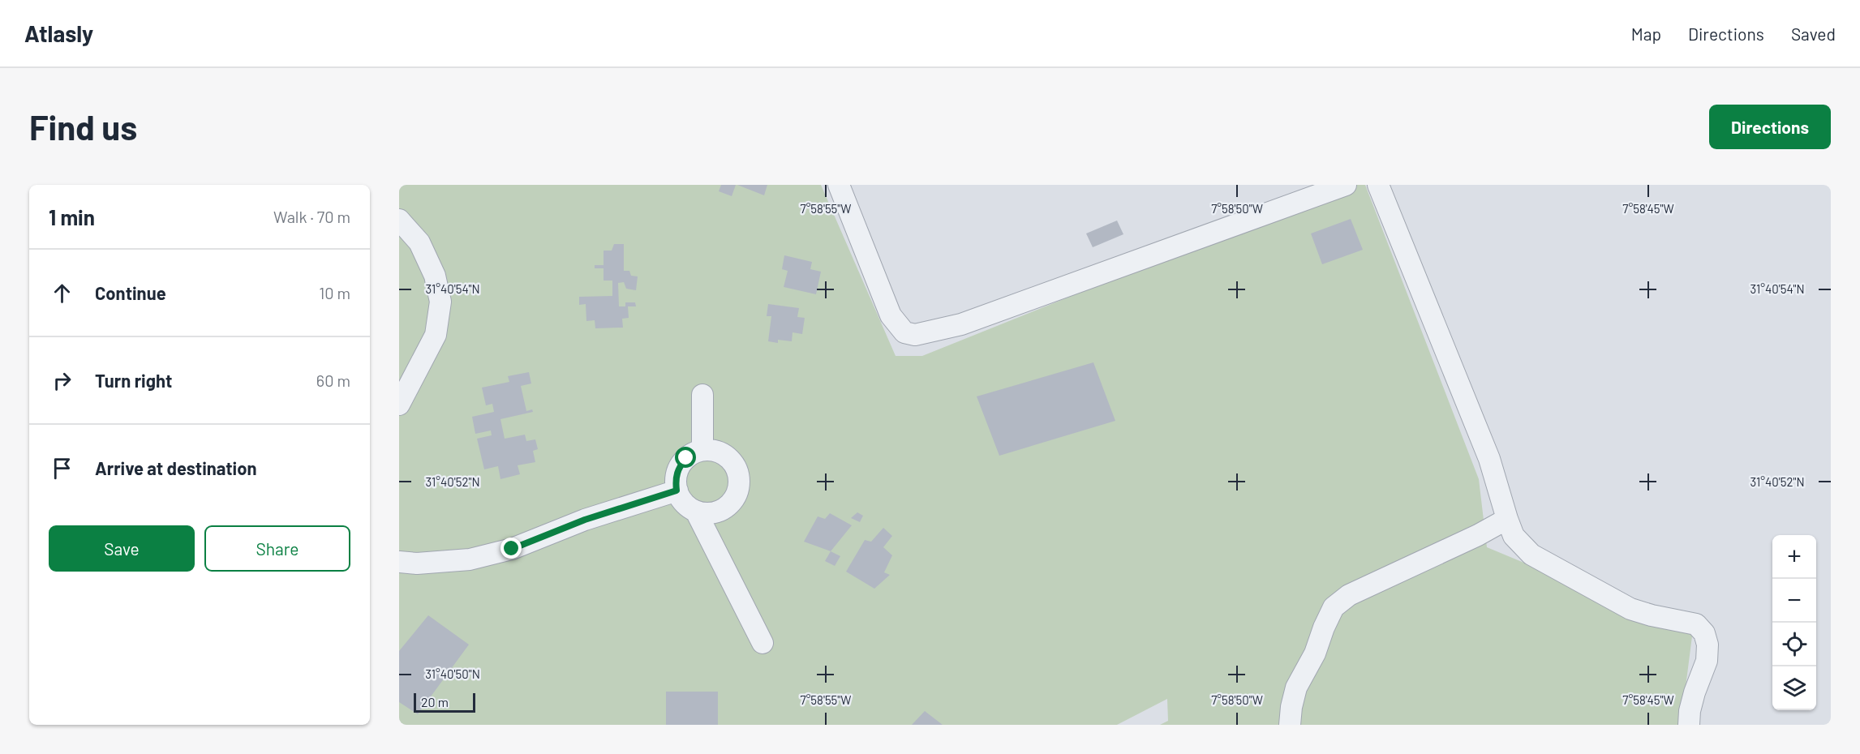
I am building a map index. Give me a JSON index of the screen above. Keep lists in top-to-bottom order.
{
  "scale_bar": "20 m",
  "page": {
    "header": "Atlasly",
    "nav": ["Map", "Directions", "Saved"],
    "buttons": [
      "Directions",
      ["Save", "Share"]
    ],
    "title": "Find us",
    "heading": ["1 min", "Walk · 70 m"],
    "list": [
      ["Continue", "10 m"],
      ["Turn right", "60 m"],
      "Arrive at destination"
    ],
    "map_buttons": ["+", "−"],
    "scale": "20 m"
  },
  "coordinates": [
    "7°58'55\"W",
    "7°58'50\"W",
    "7°58'45\"W",
    "31°40'54\"N",
    "31°40'52\"N",
    "31°40'50\"N"
  ]
}
